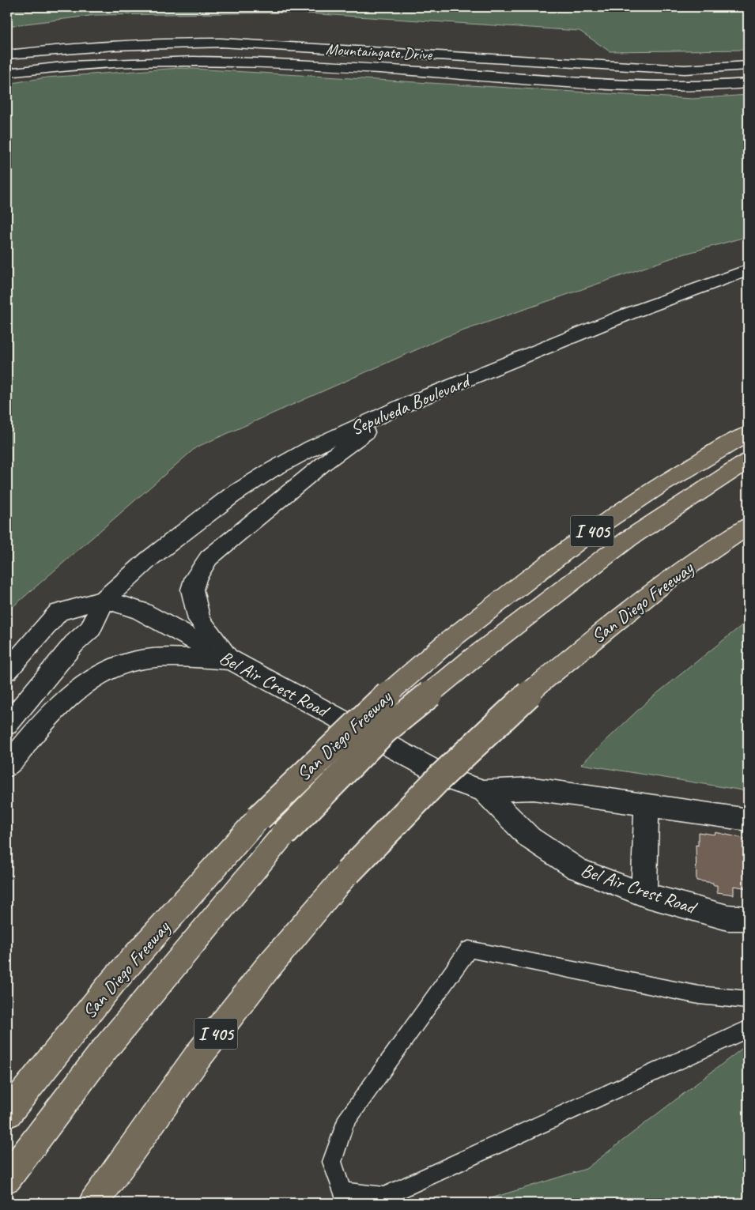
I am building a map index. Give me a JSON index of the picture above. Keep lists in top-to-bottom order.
{
  "streets": {
    "highway": ["I 405", "San Diego Freeway"],
    "street": ["Mountaingate Drive", "Sepulveda Boulevard", "Bel Air Crest Road"]
  },
  "crossings": [
    ["Sepulveda Boulevard", "Bel Air Crest Road"]
  ]
}
